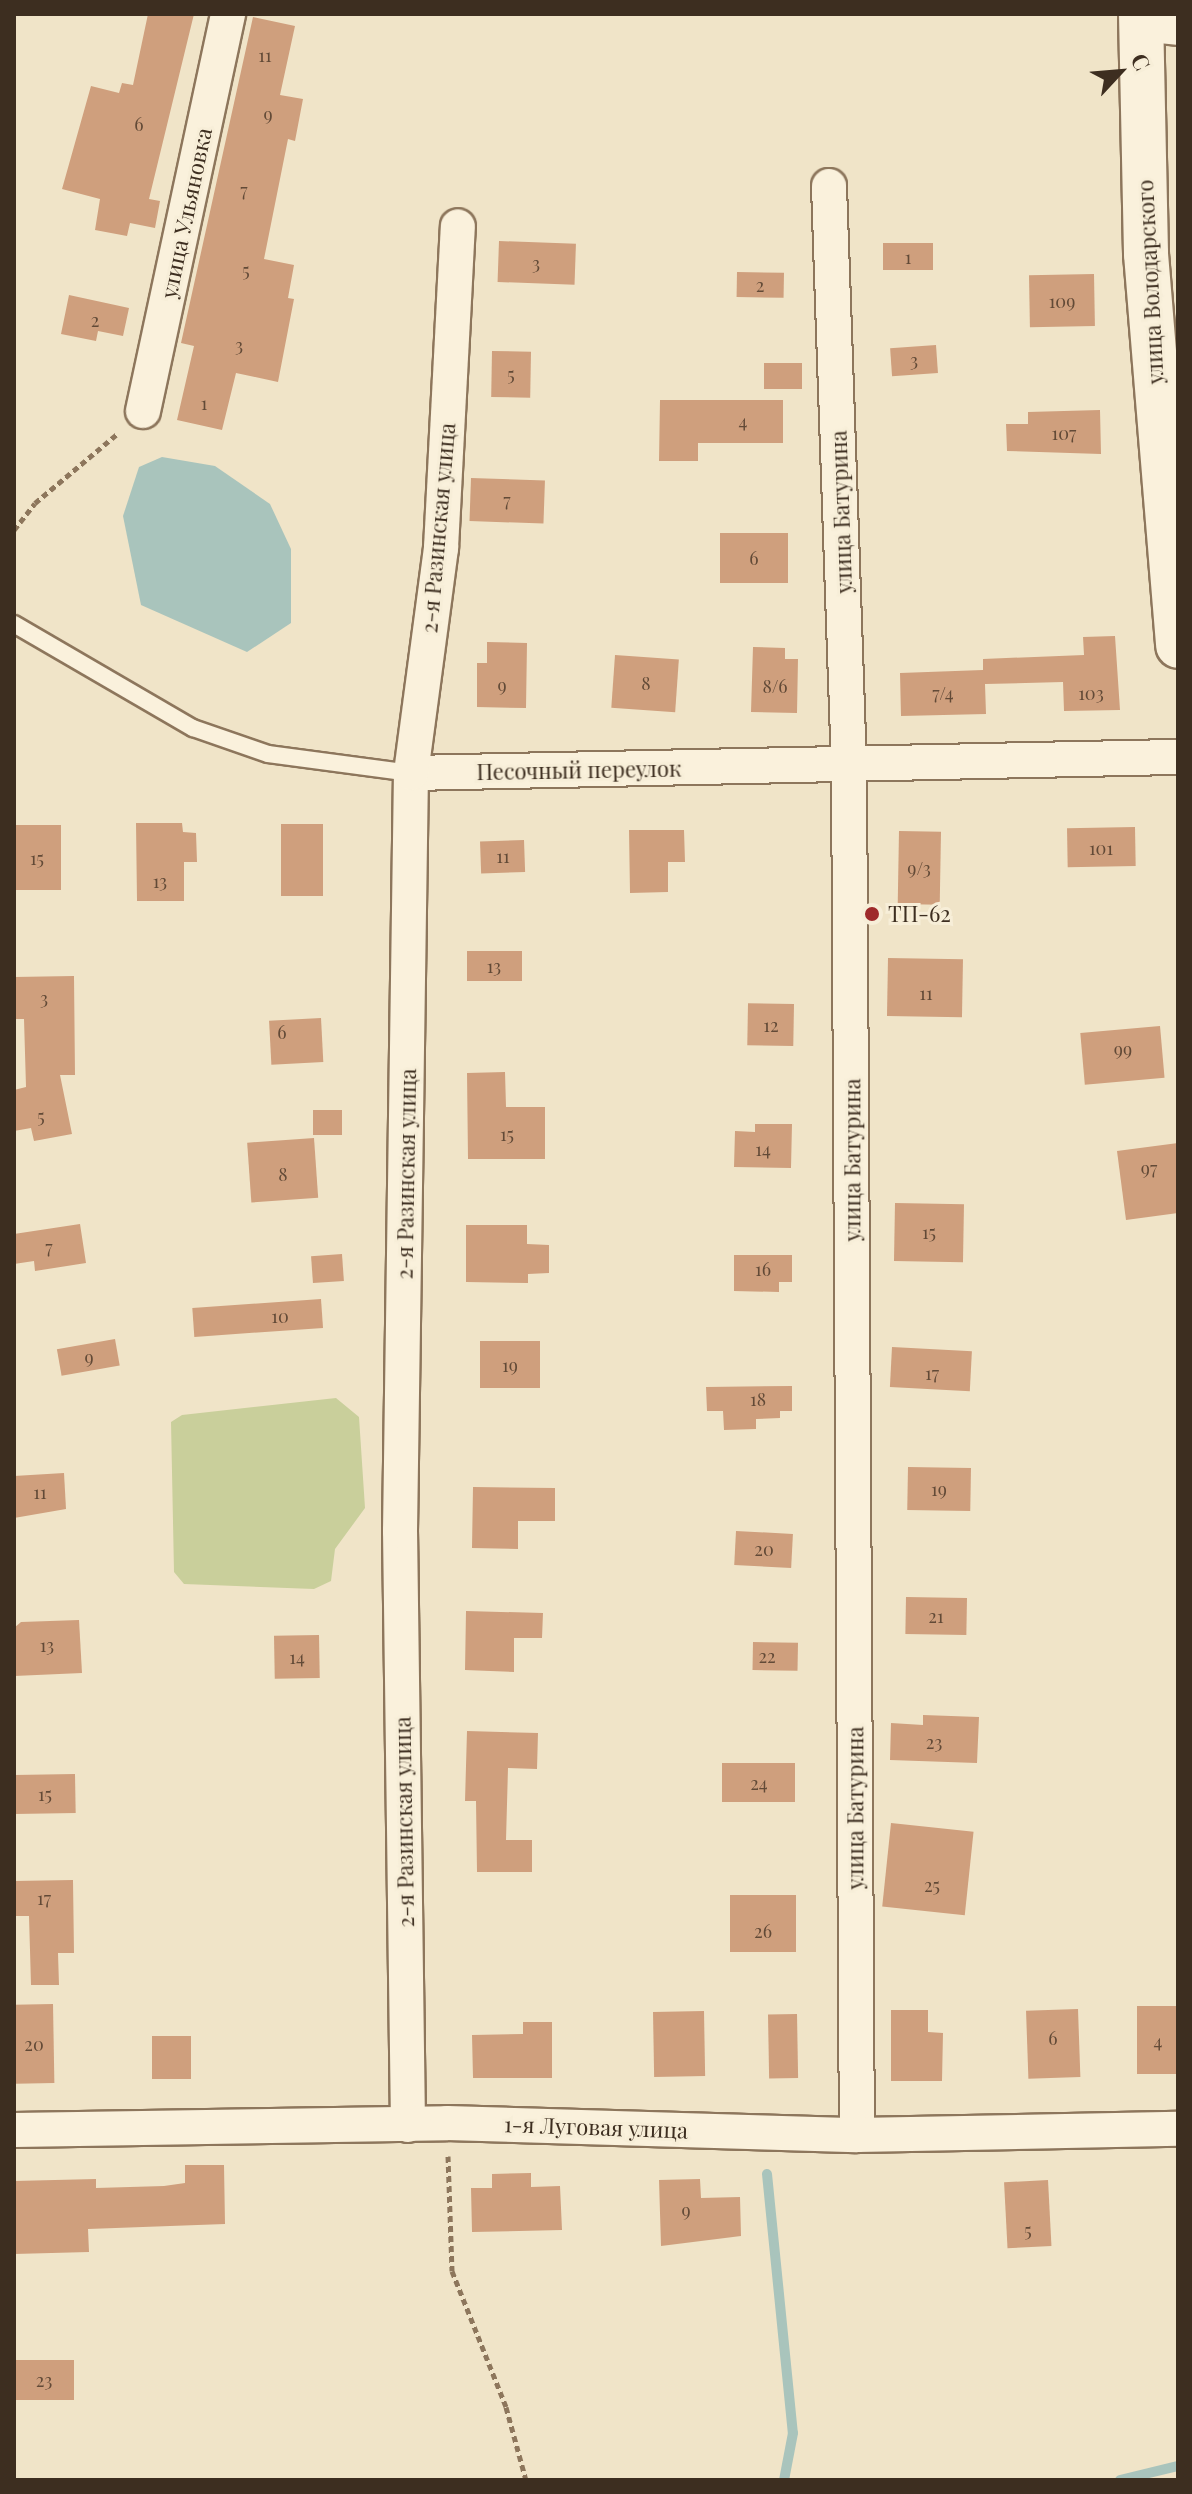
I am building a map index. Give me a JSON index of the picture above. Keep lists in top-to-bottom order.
{
  "streets": {
    "main road": ["улица Володарского"],
    "street": [
      "улица Ульяновка",
      "улица Батурина",
      "2-я Разинская улица",
      "Песочный переулок",
      "1-я Луговая улица"
    ]
  },
  "crossings": [
    ["улица Батурина", "Песочный переулок"],
    ["улица Батурина", "1-я Луговая улица"],
    ["2-я Разинская улица", "Песочный переулок"],
    ["2-я Разинская улица", "1-я Луговая улица"]
  ],
  "places": ["ТП-62"],
  "house_numbers": [
    "11",
    "9",
    "6",
    "7",
    "1",
    "3",
    "5",
    "2",
    "109",
    "2",
    "3",
    "3",
    "5",
    "1",
    "4",
    "107",
    "7",
    "6",
    "8",
    "9",
    "8/6",
    "7/4",
    "103",
    "101",
    "11",
    "15",
    "9/3",
    "13",
    "13",
    "11",
    "3",
    "12",
    "6",
    "99",
    "5",
    "15",
    "14",
    "97",
    "8",
    "15",
    "7",
    "16",
    "10",
    "9",
    "19",
    "17",
    "18",
    "19",
    "11",
    "20",
    "21",
    "13",
    "22",
    "14",
    "23",
    "24",
    "15",
    "25",
    "17",
    "26",
    "6",
    "4",
    "20",
    "9",
    "5",
    "23"
  ],
  "north": "top right"
}
